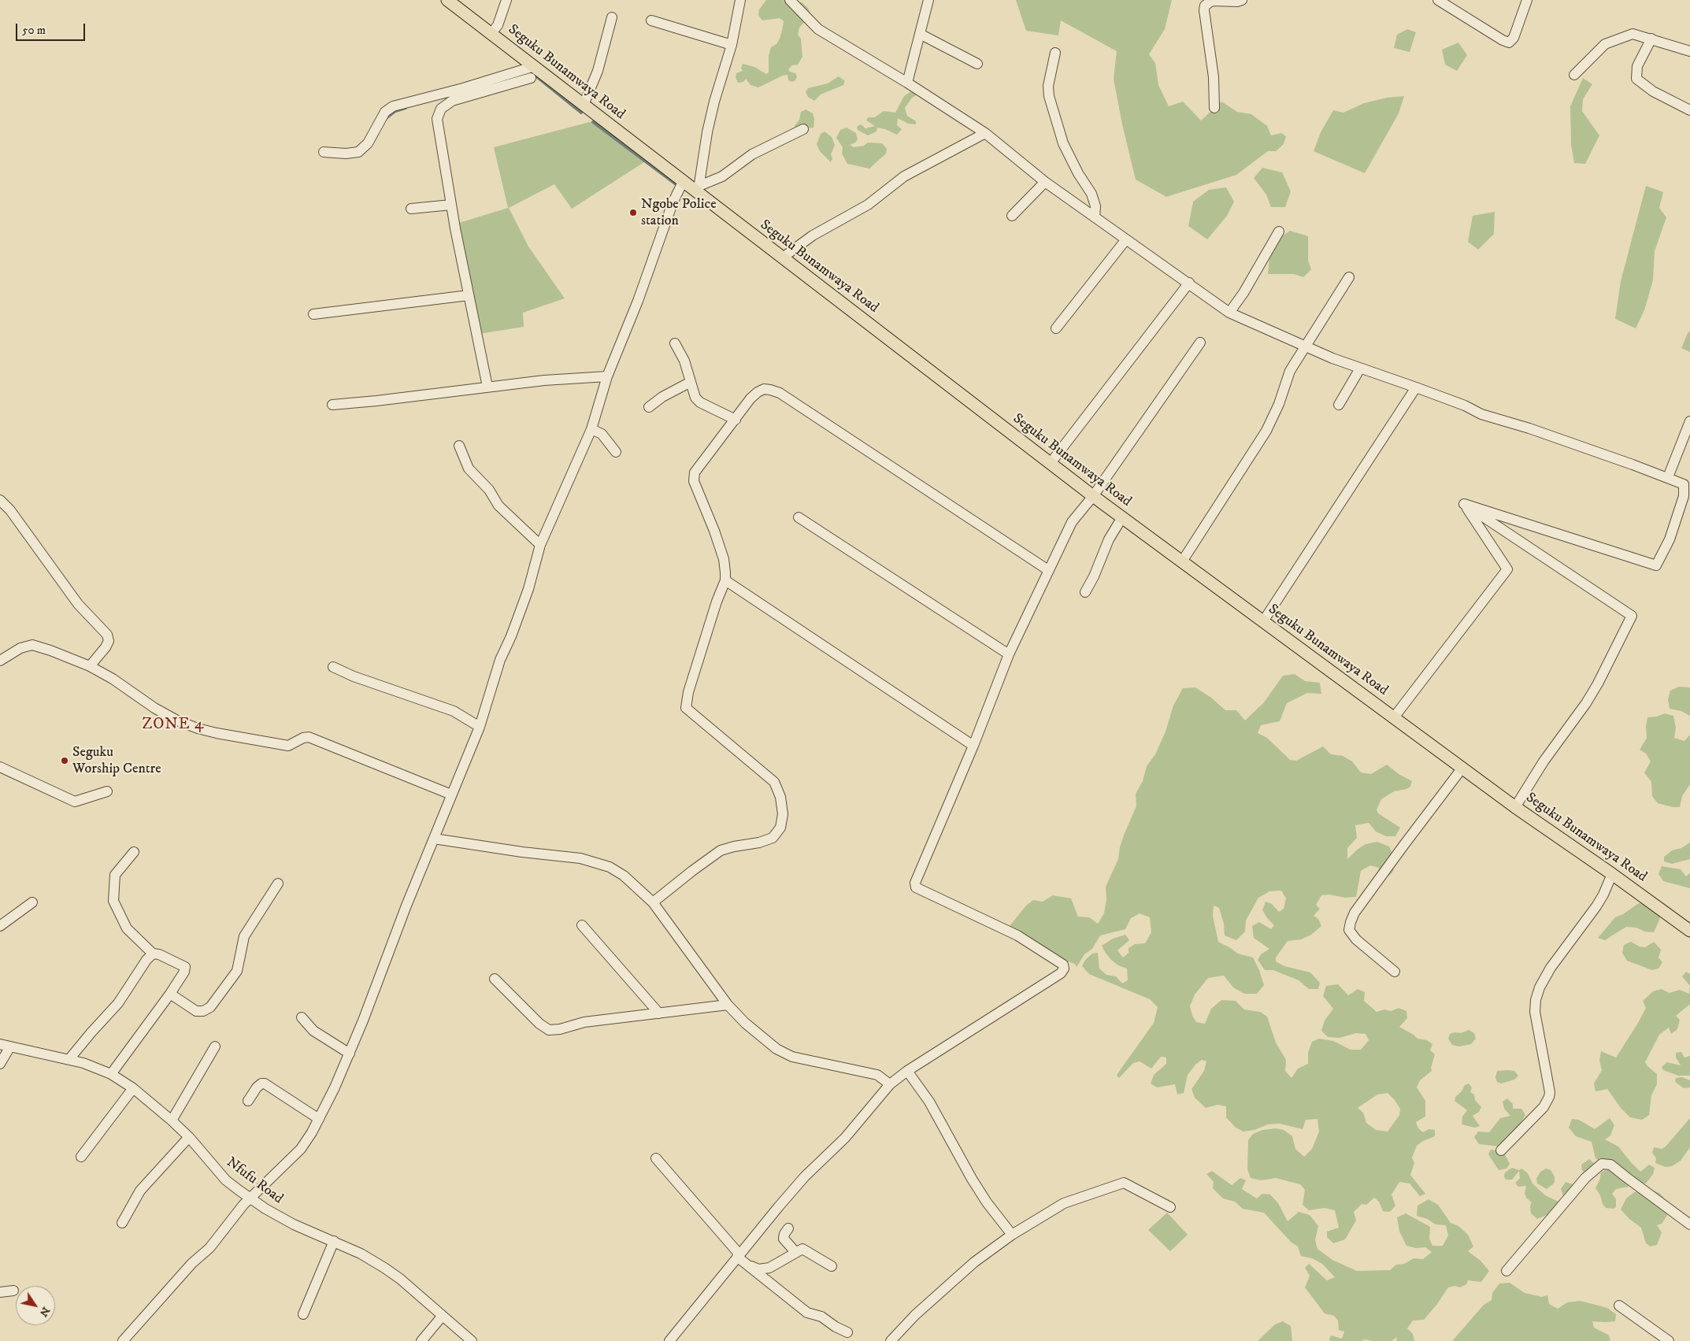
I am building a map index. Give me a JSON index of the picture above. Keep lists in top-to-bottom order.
{
  "streets": {
    "main road": ["Seguku Bunamwaya Road"],
    "street": ["Nfufu Road"]
  },
  "districts": ["ZONE 4"],
  "places": ["Ngobe Police station", "Seguku Worship Centre"],
  "scale_bar": "50 m",
  "north": "bottom right"
}
